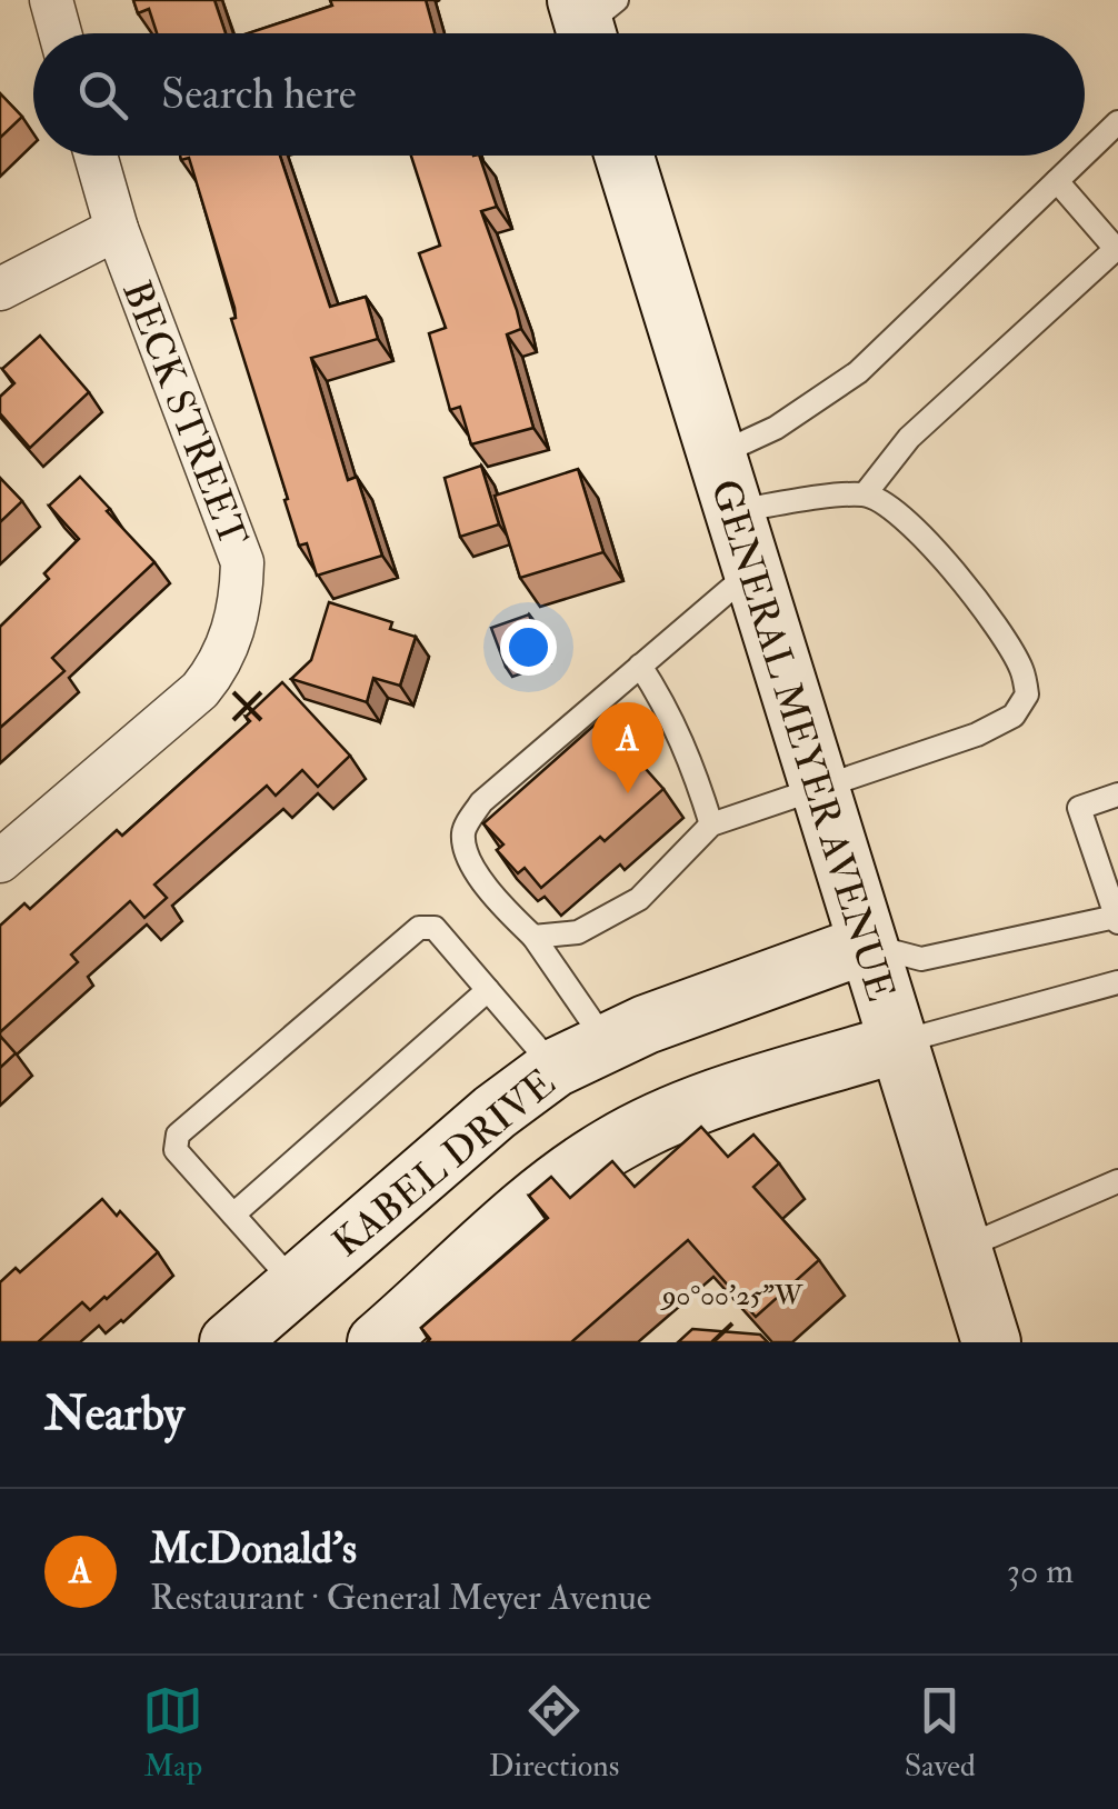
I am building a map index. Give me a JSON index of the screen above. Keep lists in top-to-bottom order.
{
  "streets": {
    "street": ["BECK STREET", "GENERAL MEYER AVENUE", "KABEL DRIVE"]
  },
  "crossings": [
    ["GENERAL MEYER AVENUE", "KABEL DRIVE"]
  ],
  "page": {
    "search": "Search here",
    "pins": "A",
    "heading": "Nearby",
    "list": [
      {
        "mark": "A",
        "name": "McDonald's",
        "note": "Restaurant · General Meyer Avenue",
        "value": "30 m"
      }
    ],
    "nav": ["Map", "Directions", "Saved"]
  },
  "coordinates": ["90°00'25\"W"]
}
